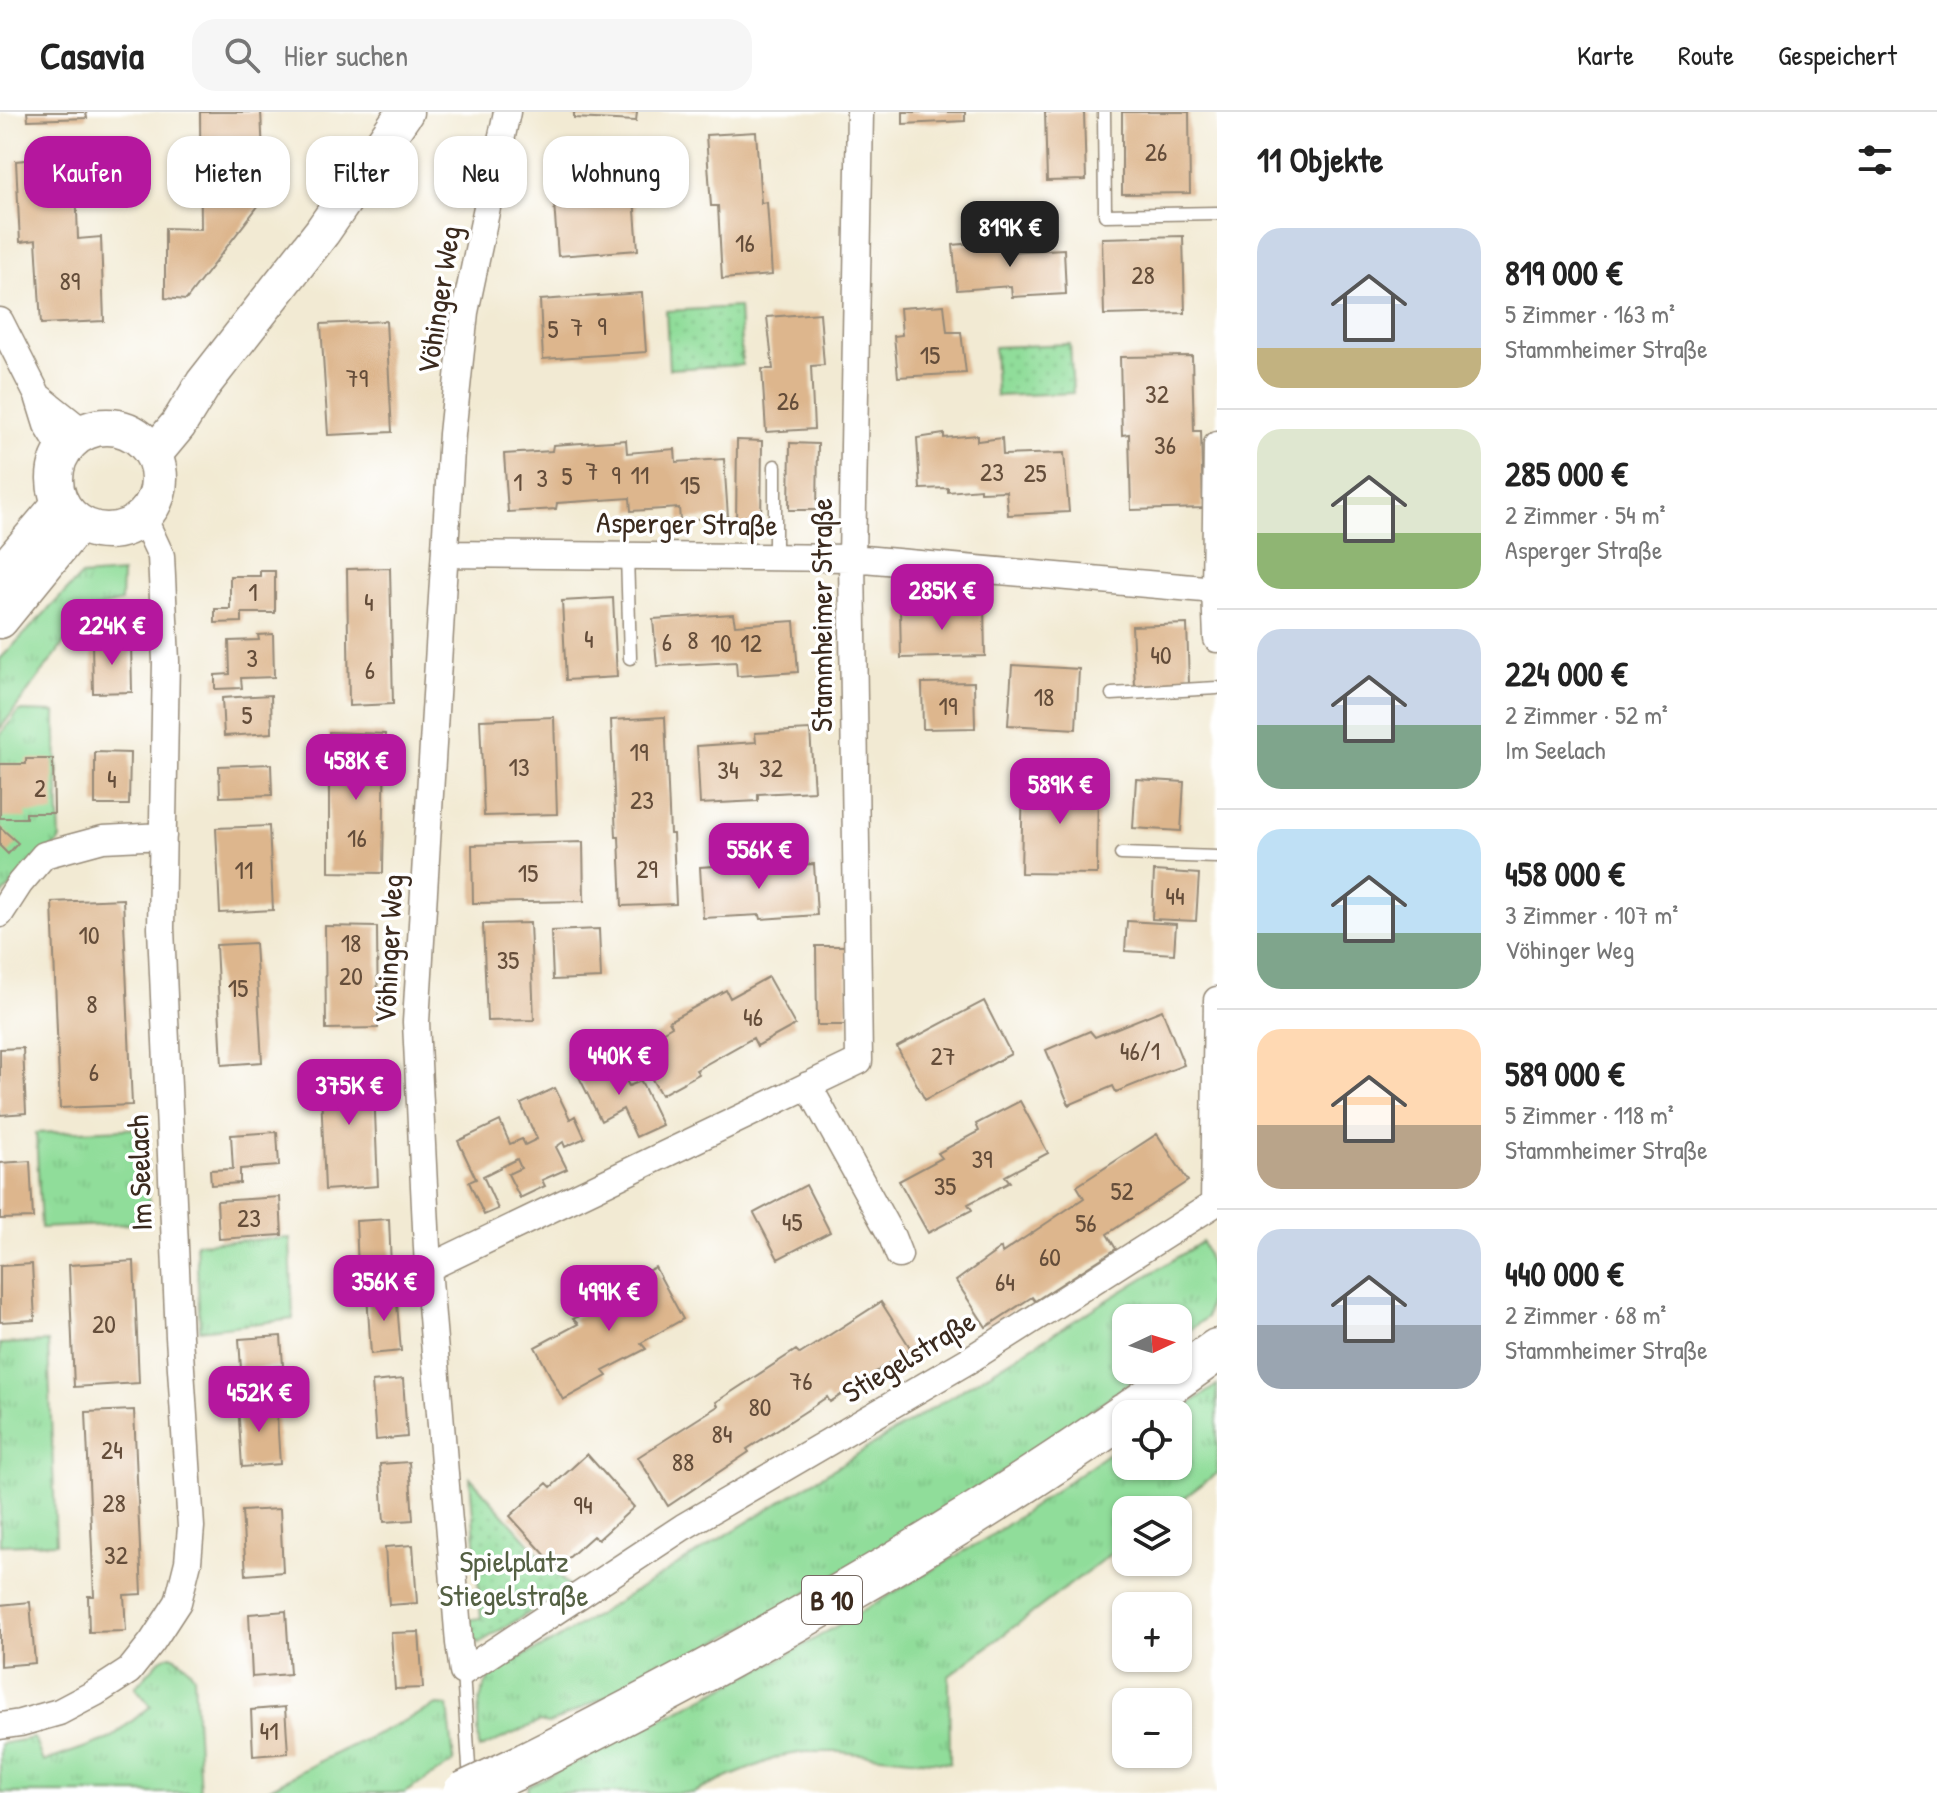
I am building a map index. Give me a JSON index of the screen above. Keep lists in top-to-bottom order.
{
  "streets": {
    "main road": ["B 10"],
    "street": [
      "Vöhinger Weg",
      "Asperger Straße",
      "Stammheimer Straße",
      "Im Seelach",
      "Stiegelstraße"
    ]
  },
  "crossings": [
    ["Vöhinger Weg", "Asperger Straße"],
    ["Vöhinger Weg", "Stammheimer Straße"],
    ["Vöhinger Weg", "Stiegelstraße"],
    ["Asperger Straße", "Stammheimer Straße"]
  ],
  "parks": ["Spielplatz Stiegelstraße"],
  "house_numbers": [
    "26",
    "16",
    "28",
    "89",
    "9",
    "7",
    "5",
    "15",
    "79",
    "32",
    "26",
    "36",
    "7",
    "23",
    "25",
    "9",
    "11",
    "5",
    "3",
    "1",
    "15",
    "1",
    "4",
    "4",
    "8",
    "6",
    "10",
    "12",
    "40",
    "3",
    "6",
    "18",
    "19",
    "5",
    "19",
    "13",
    "32",
    "34",
    "4",
    "2",
    "23",
    "16",
    "29",
    "11",
    "15",
    "44",
    "10",
    "18",
    "35",
    "20",
    "15",
    "8",
    "46",
    "46/1",
    "27",
    "6",
    "39",
    "35",
    "52",
    "23",
    "45",
    "56",
    "60",
    "64",
    "20",
    "76",
    "80",
    "84",
    "24",
    "88",
    "28",
    "94",
    "32",
    "41"
  ],
  "north": "right",
  "page": {
    "header": "Casavia",
    "search": "Hier suchen",
    "nav": ["Karte", "Route", "Gespeichert"],
    "heading": "11 Objekte",
    "chip": [
      "Kaufen",
      "Mieten",
      "Filter",
      "Neu",
      "Wohnung"
    ],
    "price": [
      "819K €",
      "285K €",
      "224K €",
      "458K €",
      "589K €",
      "556K €",
      "440K €",
      "375K €",
      "356K €",
      "499K €",
      "452K €"
    ],
    "list": [
      {
        "name": "819 000 €",
        "note": "5 Zimmer · 163 m² · Stammheimer Straße"
      },
      {
        "name": "285 000 €",
        "note": "2 Zimmer · 54 m² · Asperger Straße"
      },
      {
        "name": "224 000 €",
        "note": "2 Zimmer · 52 m² · Im Seelach"
      },
      {
        "name": "458 000 €",
        "note": "3 Zimmer · 107 m² · Vöhinger Weg"
      },
      {
        "name": "589 000 €",
        "note": "5 Zimmer · 118 m² · Stammheimer Straße"
      },
      {
        "name": "440 000 €",
        "note": "2 Zimmer · 68 m² · Stammheimer Straße"
      }
    ],
    "map_buttons": ["+", "−"]
  }
}
